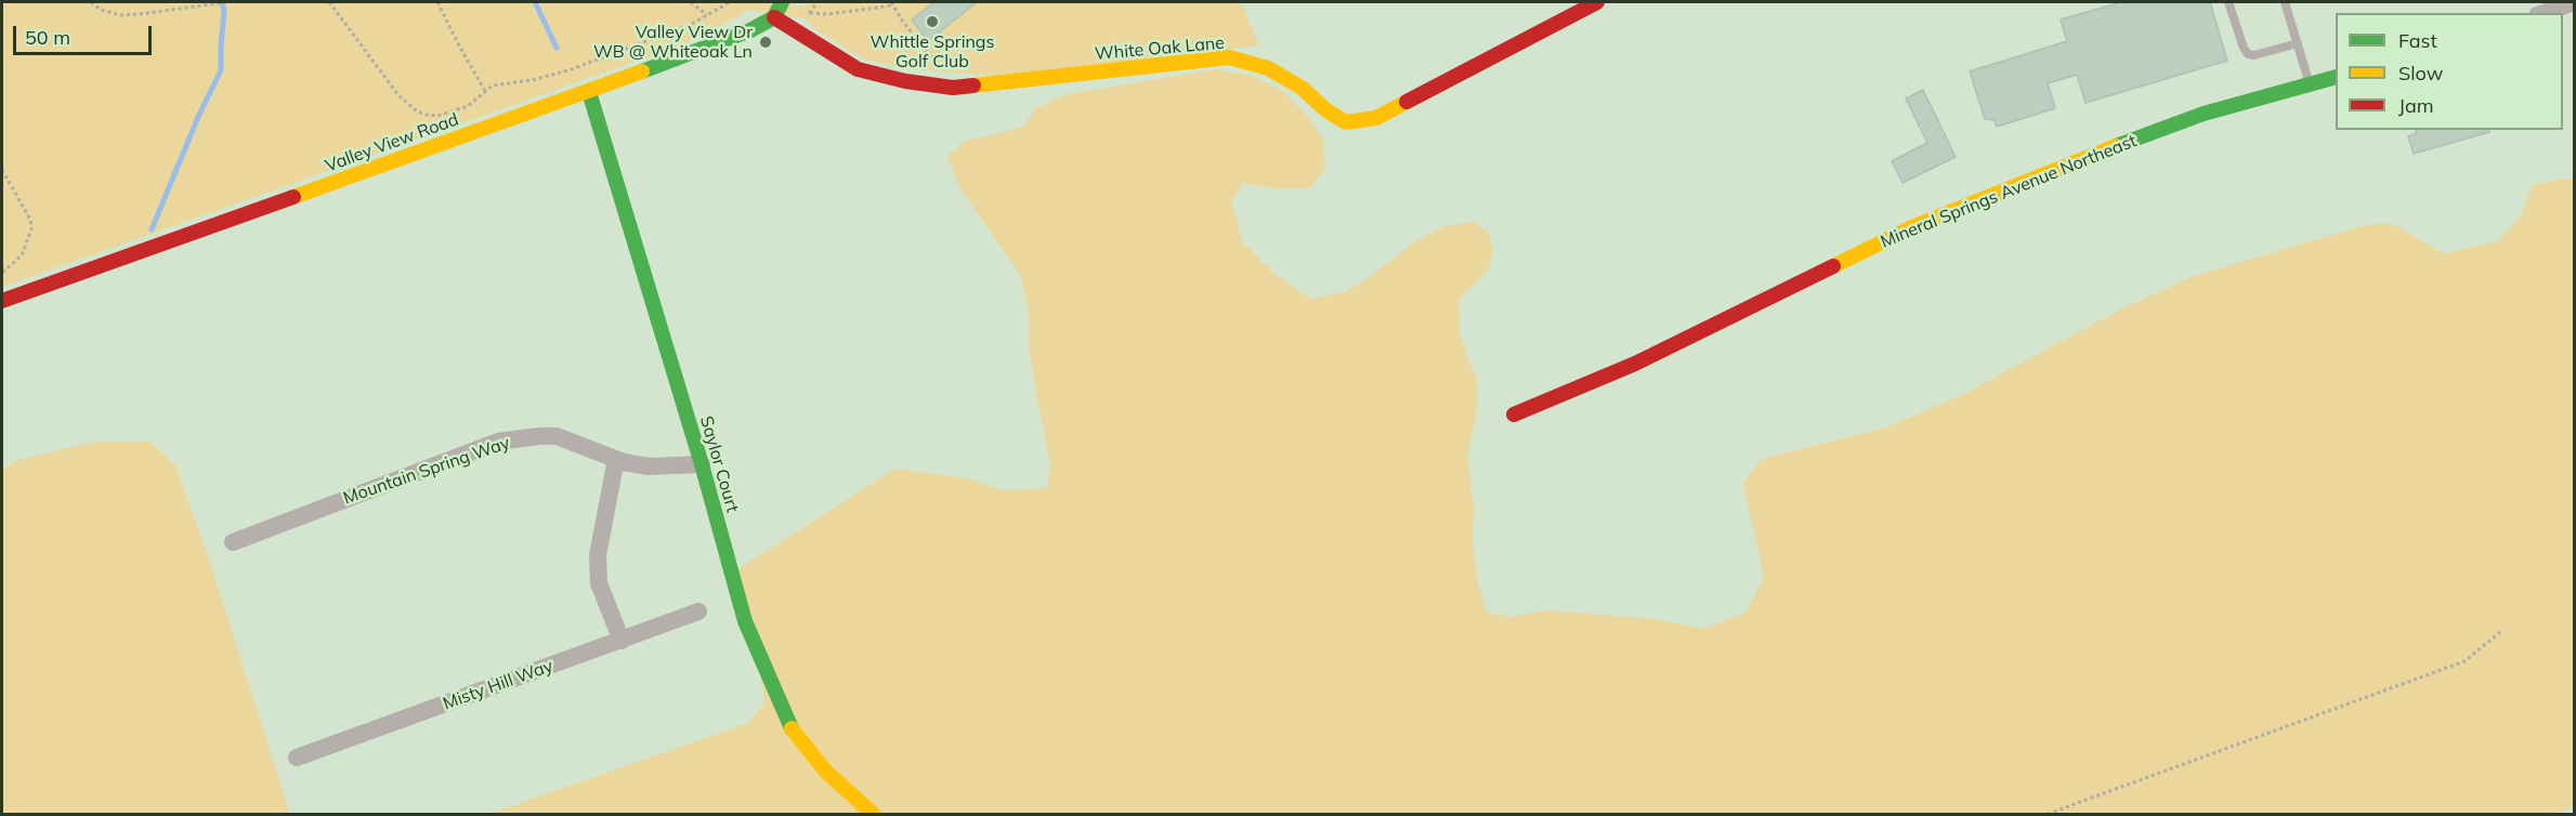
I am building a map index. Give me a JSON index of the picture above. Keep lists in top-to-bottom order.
{
  "streets": {
    "street": [
      "White Oak Lane",
      "Valley View Road",
      "Mineral Springs Avenue Northeast",
      "Saylor Court",
      "Mountain Spring Way",
      "Misty Hill Way"
    ]
  },
  "crossings": [
    ["White Oak Lane", "Valley View Road"],
    ["Valley View Road", "Saylor Court"],
    ["Saylor Court", "Mountain Spring Way"]
  ],
  "places": ["Whittle Springs Golf Club", "Valley View Dr WB @ Whiteoak Ln"],
  "legend": ["Fast", "Slow", "Jam"],
  "scale_bar": "50 m"
}
